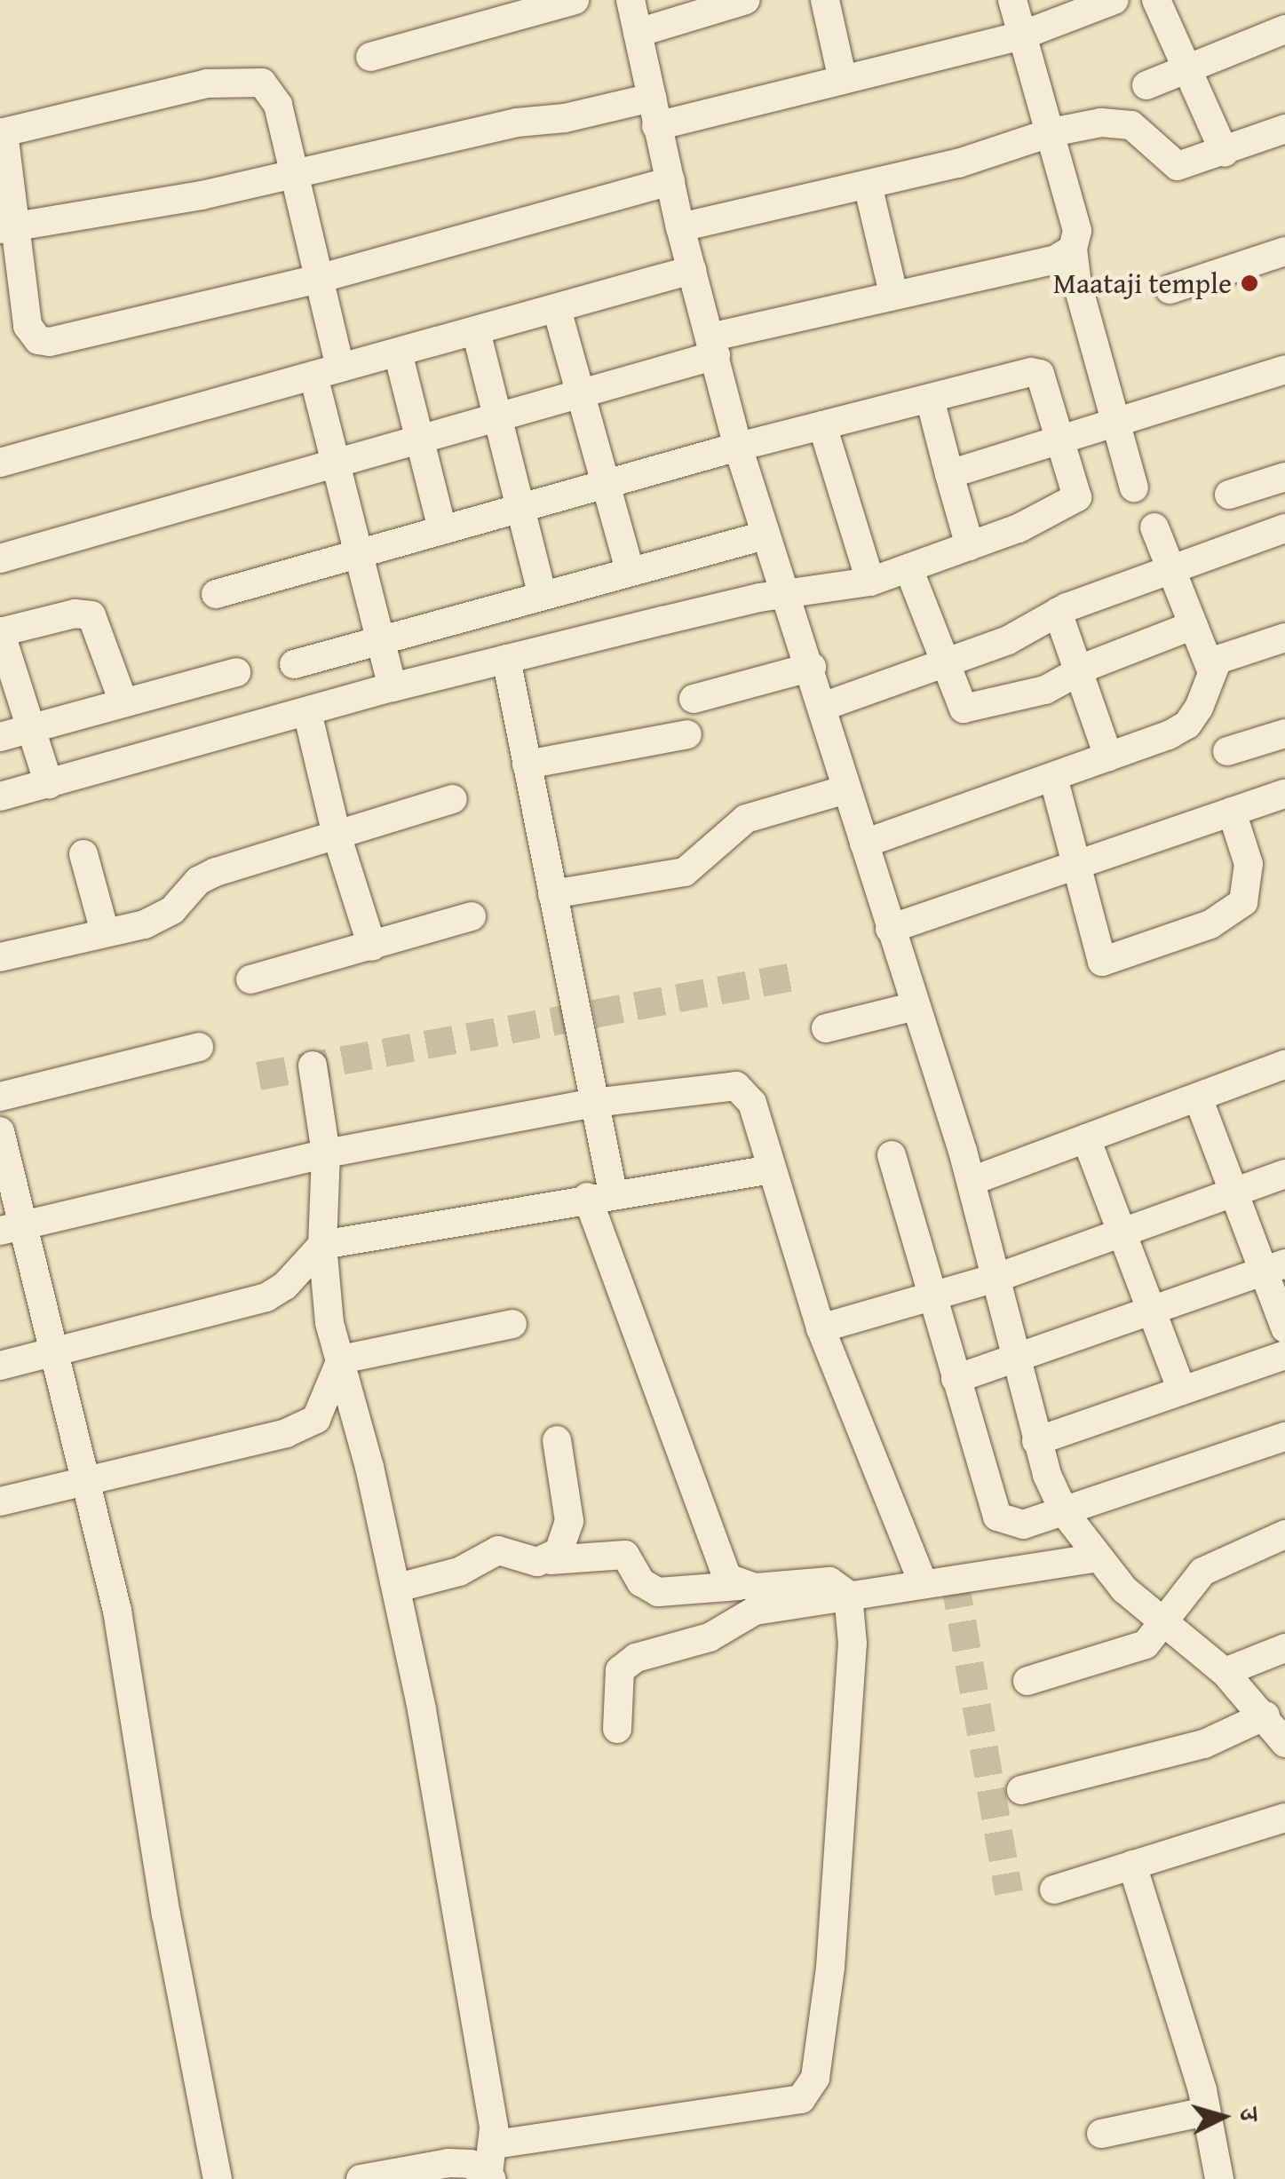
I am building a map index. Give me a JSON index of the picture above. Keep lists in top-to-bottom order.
{
  "places": ["Maataji temple"],
  "north": "right"
}
